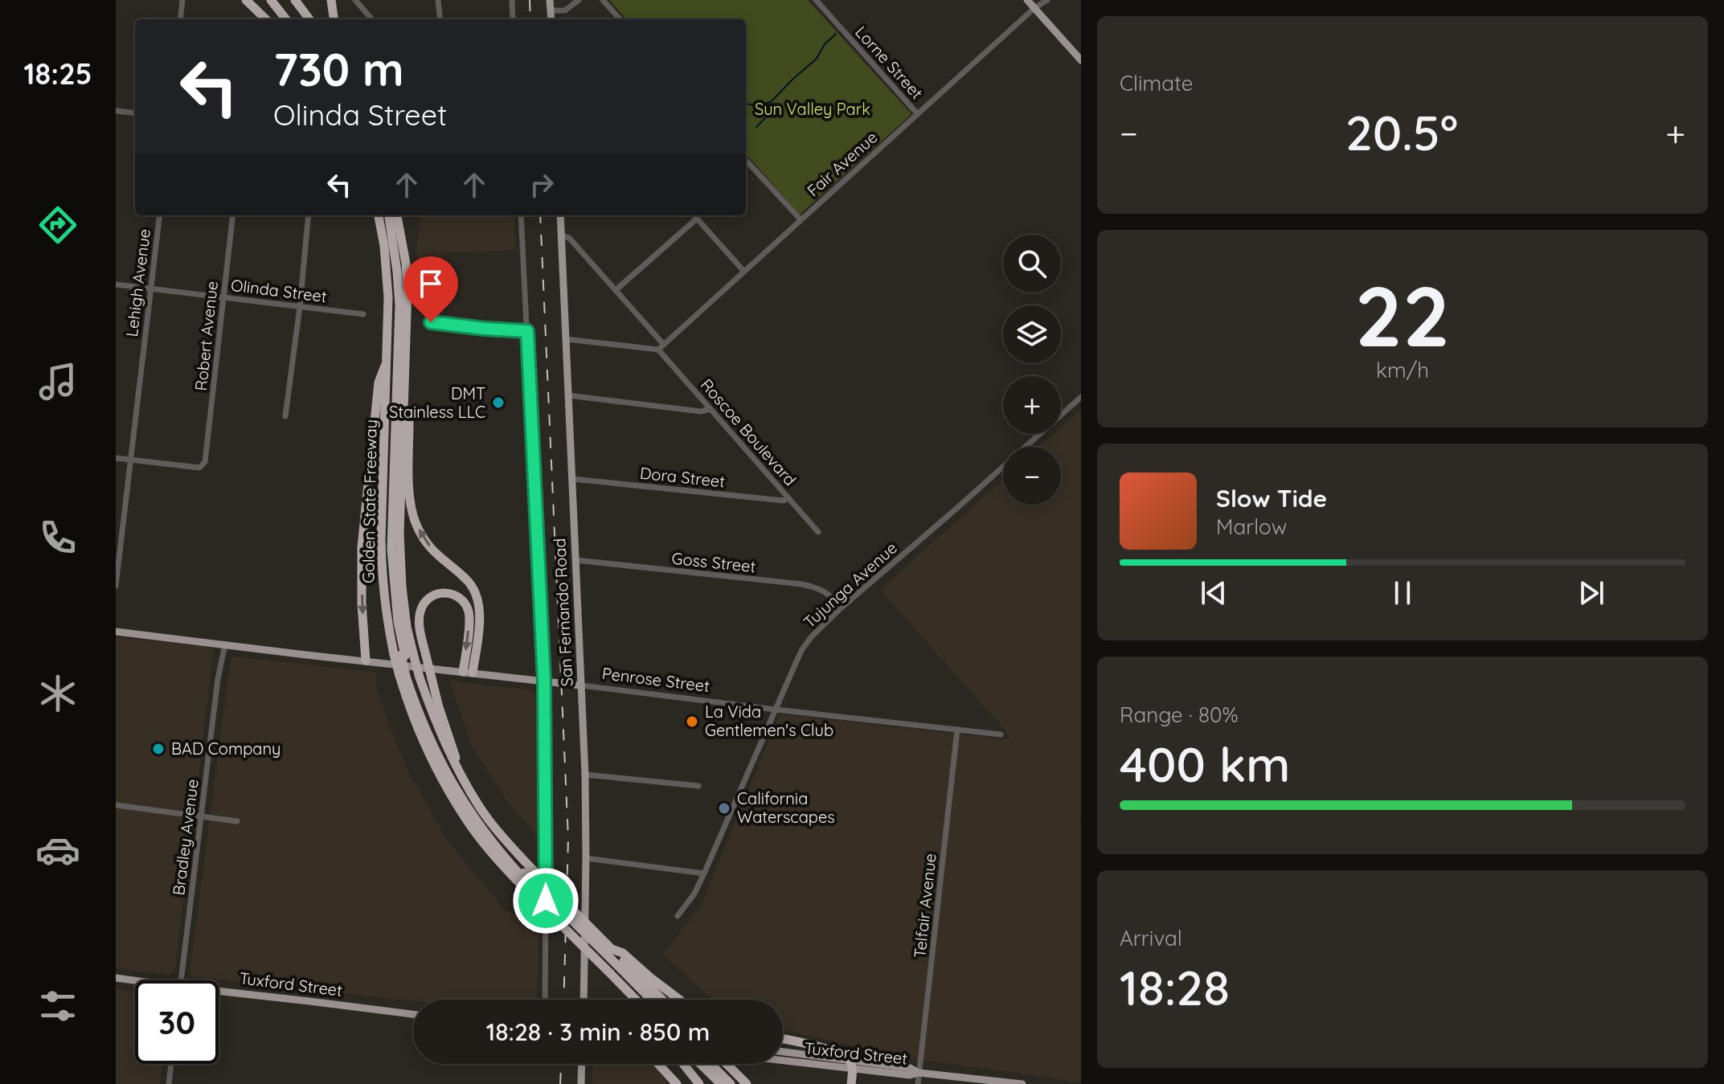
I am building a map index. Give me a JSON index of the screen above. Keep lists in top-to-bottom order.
{
  "streets": {
    "highway": ["Golden State Freeway"],
    "main road": ["San Fernando Road", "Penrose Street", "Tuxford Street"],
    "street": [
      "Lorne Street",
      "Fair Avenue",
      "Lehigh Avenue",
      "Olinda Street",
      "Robert Avenue",
      "Roscoe Boulevard",
      "Dora Street",
      "Goss Street",
      "Tujunga Avenue",
      "Bradley Avenue",
      "Telfair Avenue"
    ]
  },
  "crossings": [
    ["Lorne Street", "Fair Avenue"],
    ["Fair Avenue", "Roscoe Boulevard"],
    ["Lehigh Avenue", "Olinda Street"],
    ["Lehigh Avenue", "Robert Avenue"],
    ["Olinda Street", "Robert Avenue"],
    ["Roscoe Boulevard", "Dora Street"],
    ["Roscoe Boulevard", "San Fernando Road"],
    ["Dora Street", "San Fernando Road"],
    ["Goss Street", "Tujunga Avenue"],
    ["Goss Street", "San Fernando Road"],
    ["Tujunga Avenue", "Penrose Street"],
    ["San Fernando Road", "Penrose Street"],
    ["Penrose Street", "Bradley Avenue"],
    ["Penrose Street", "Telfair Avenue"],
    ["Telfair Avenue", "Tuxford Street"]
  ],
  "parks": ["Sun Valley Park"],
  "places": [
    "DMT Stainless LLC",
    "La Vida Gentlemen's Club",
    "BAD Company",
    "California Waterscapes"
  ],
  "page": {
    "tabs": "18:25",
    "tile": [
      "Climate",
      ["22", "km/h"],
      ["Range · 80%", "400 km"],
      ["Arrival", "18:28"]
    ],
    "turn": ["730 m", "Olinda Street"],
    "heat": ["−", "20.5°", "+"],
    "map_buttons": ["+", "−"],
    "song": ["Slow Tide", "Marlow"],
    "limit": "30",
    "trip": "18:28 · 3 min · 850 m"
  }
}
